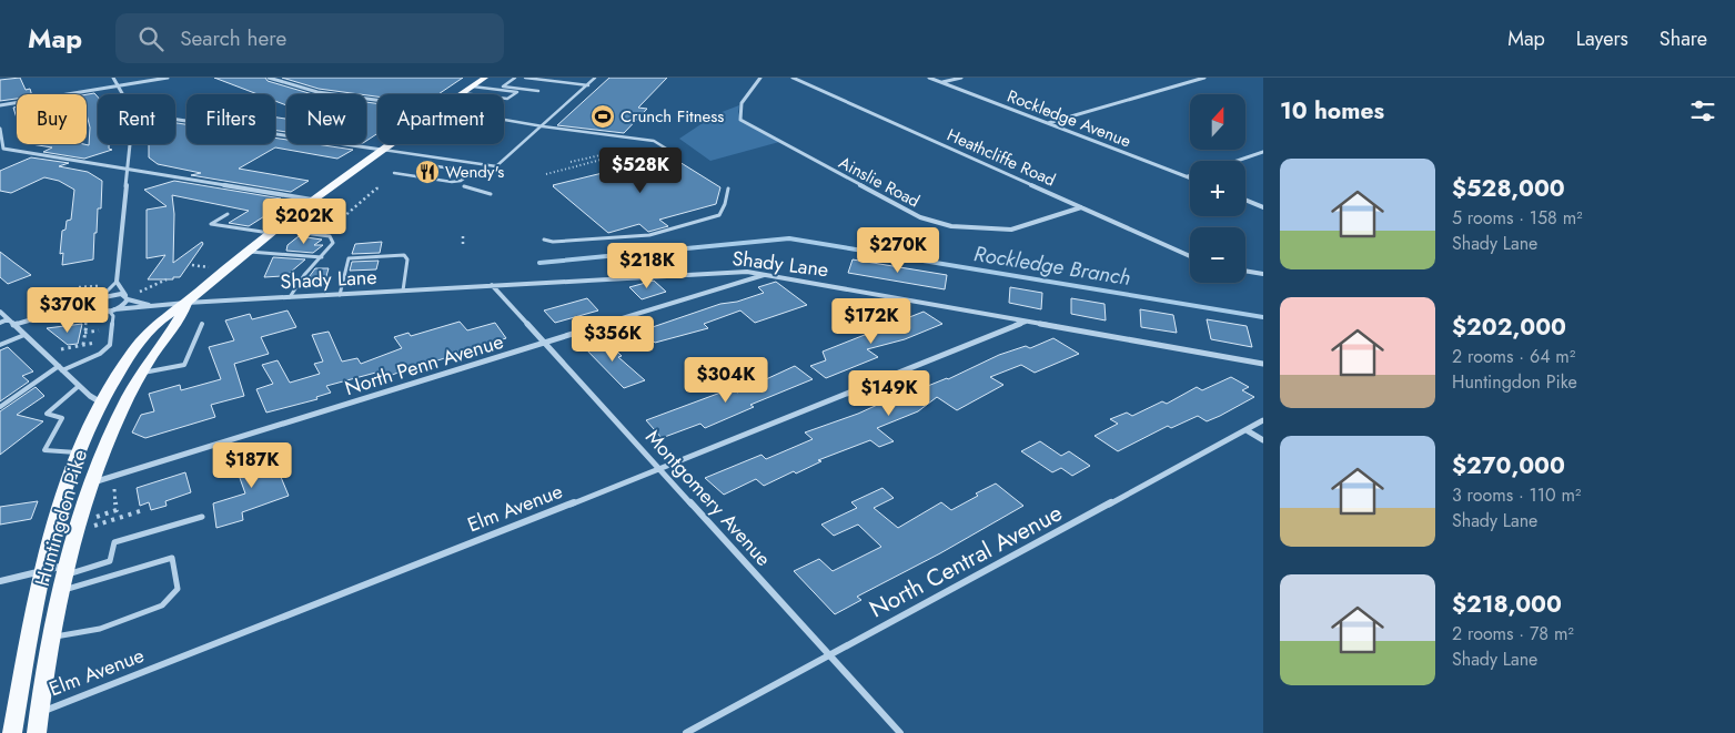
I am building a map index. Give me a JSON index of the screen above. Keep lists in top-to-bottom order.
{
  "streets": {
    "main road": ["Huntingdon Pike"],
    "street": [
      "Rockledge Avenue",
      "Heathcliffe Road",
      "Ainslie Road",
      "Shady Lane",
      "North Penn Avenue",
      "Montgomery Avenue",
      "Elm Avenue",
      "North Central Avenue"
    ]
  },
  "crossings": [
    ["Heathcliffe Road", "Ainslie Road"],
    ["Shady Lane", "North Penn Avenue"],
    ["Shady Lane", "Montgomery Avenue"],
    ["Shady Lane", "Elm Avenue"],
    ["Shady Lane", "Huntingdon Pike"],
    ["North Penn Avenue", "Montgomery Avenue"],
    ["North Penn Avenue", "Huntingdon Pike"],
    ["Montgomery Avenue", "Elm Avenue"],
    ["Montgomery Avenue", "North Central Avenue"],
    ["Elm Avenue", "Huntingdon Pike"]
  ],
  "water": ["Rockledge Branch"],
  "places": {
    "sports": ["Crunch Fitness"],
    "restaurant": ["Wendy's"]
  },
  "north": "top",
  "page": {
    "header": "Map",
    "search": "Search here",
    "nav": ["Map", "Layers", "Share"],
    "heading": "10 homes",
    "map_buttons": ["+", "−"],
    "chip": [
      "Buy",
      "Rent",
      "Filters",
      "New",
      "Apartment"
    ],
    "list": [
      {
        "name": "$528,000",
        "note": "5 rooms · 158 m² · Shady Lane"
      },
      {
        "name": "$202,000",
        "note": "2 rooms · 64 m² · Huntingdon Pike"
      },
      {
        "name": "$270,000",
        "note": "3 rooms · 110 m² · Shady Lane"
      },
      {
        "name": "$218,000",
        "note": "2 rooms · 78 m² · Shady Lane"
      }
    ],
    "price": [
      "$528K",
      "$202K",
      "$270K",
      "$218K",
      "$370K",
      "$172K",
      "$356K",
      "$304K",
      "$149K",
      "$187K"
    ]
  }
}
